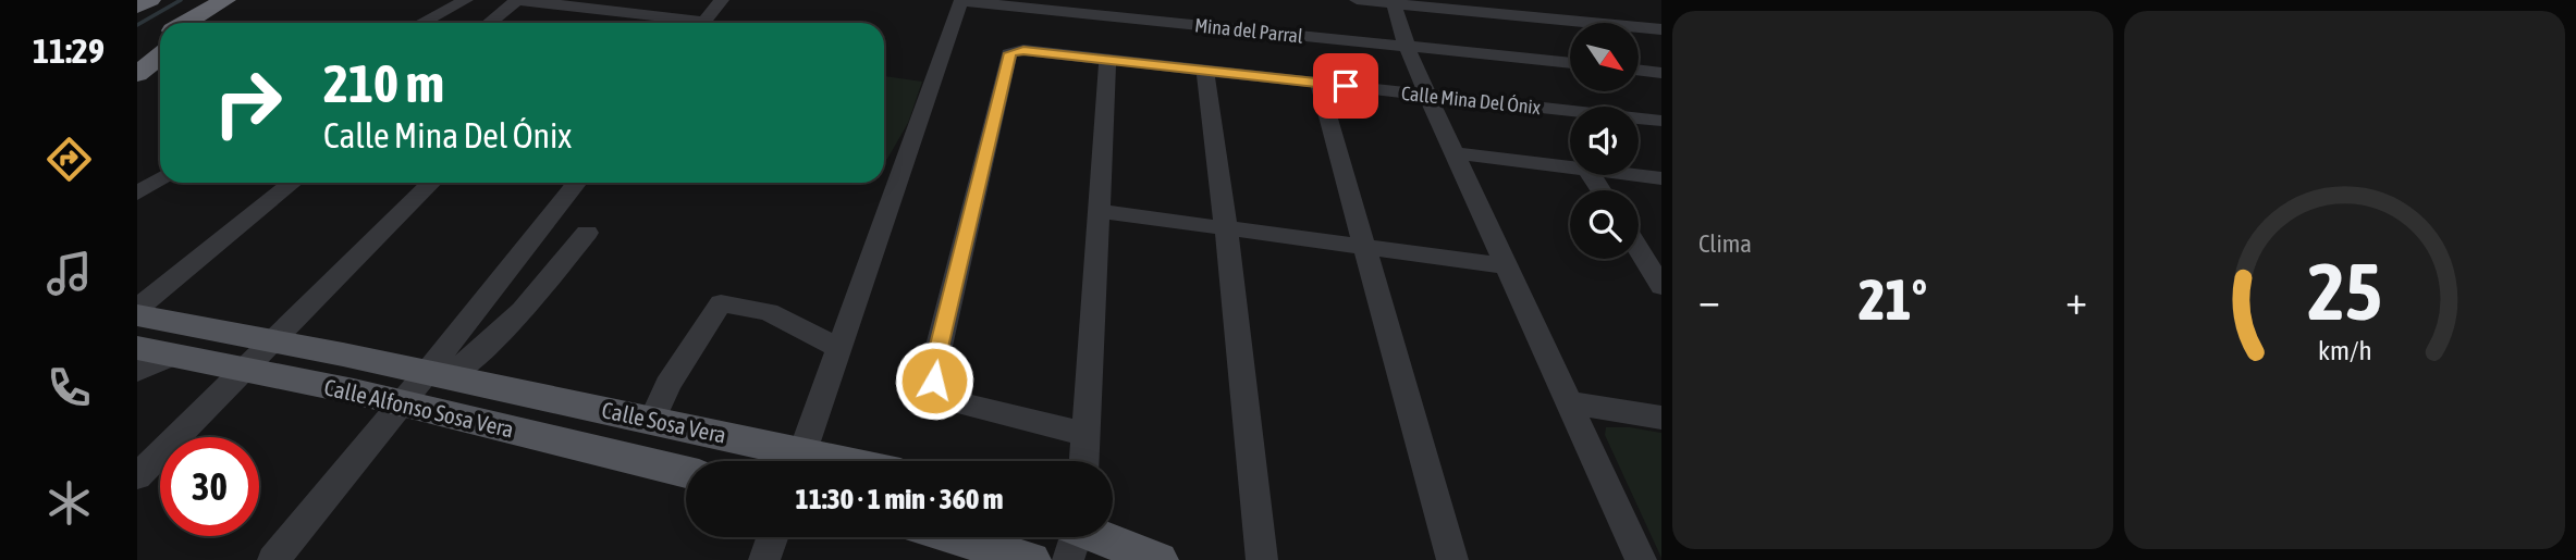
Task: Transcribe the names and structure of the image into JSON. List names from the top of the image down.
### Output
{
  "streets": {
    "main road": ["Calle Alfonso Sosa Vera", "Calle Sosa Vera"],
    "street": ["Mina del Parral", "Calle Mina Del Ónix"]
  },
  "crossings": [
    ["Calle Alfonso Sosa Vera", "Calle Sosa Vera"]
  ],
  "north": "bottom right",
  "page": {
    "tabs": "11:29",
    "tile": "Clima",
    "turn": ["210 m", "Calle Mina Del Ónix"],
    "heat": ["−", "21°", "+"],
    "limit": "30",
    "trip": "11:30 · 1 min · 360 m",
    "gauge": ["25", "km/h"]
  }
}
